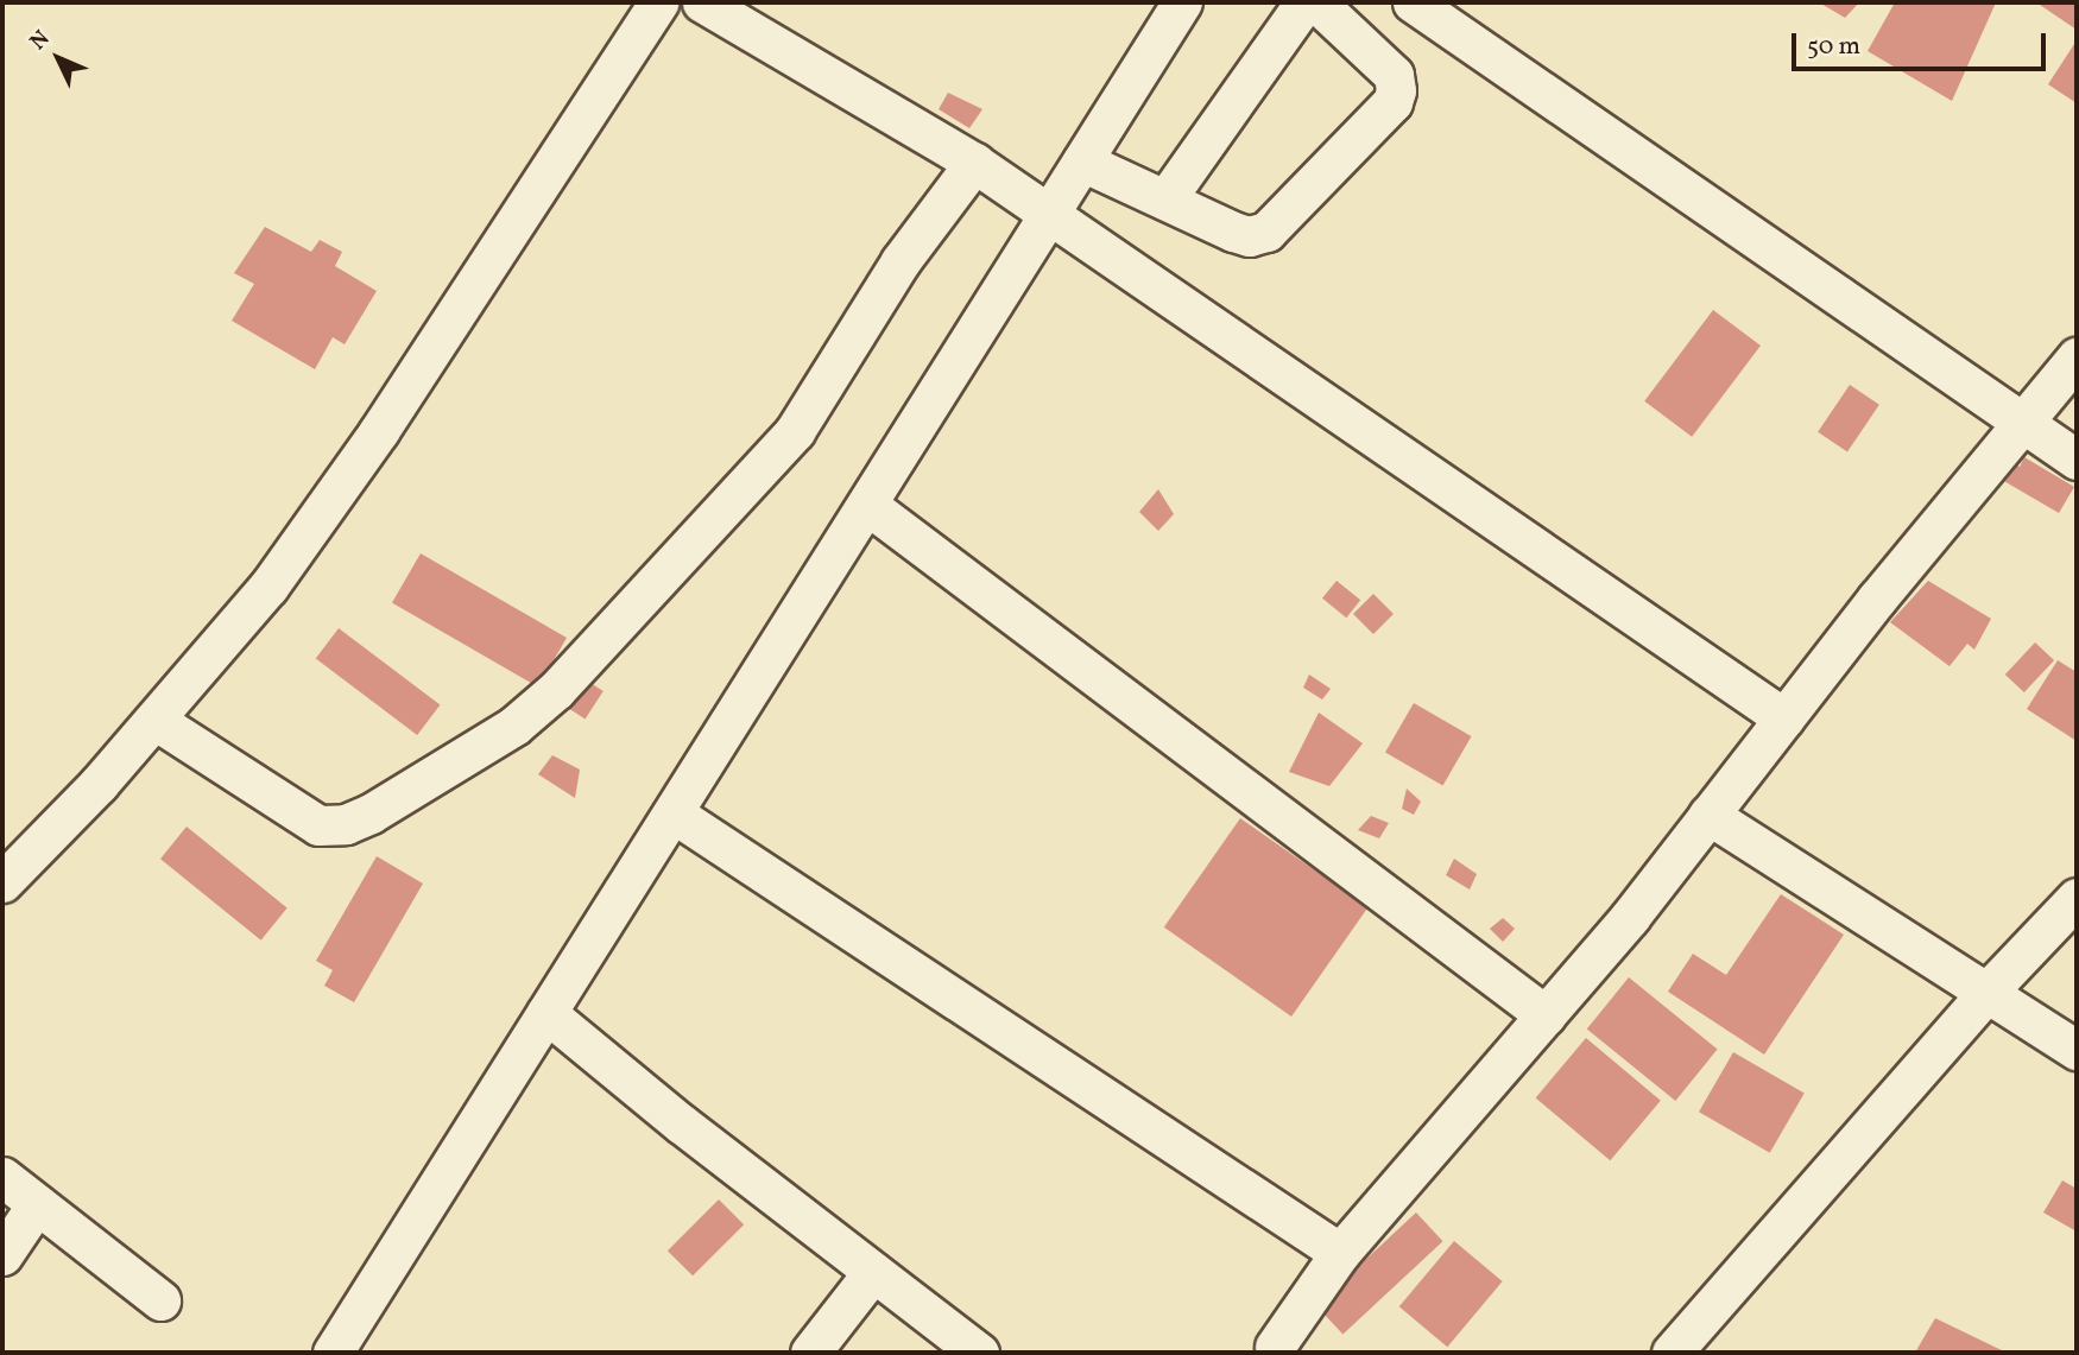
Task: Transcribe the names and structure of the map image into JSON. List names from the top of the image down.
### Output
{
  "scale_bar": "50 m",
  "north": "top left"
}
